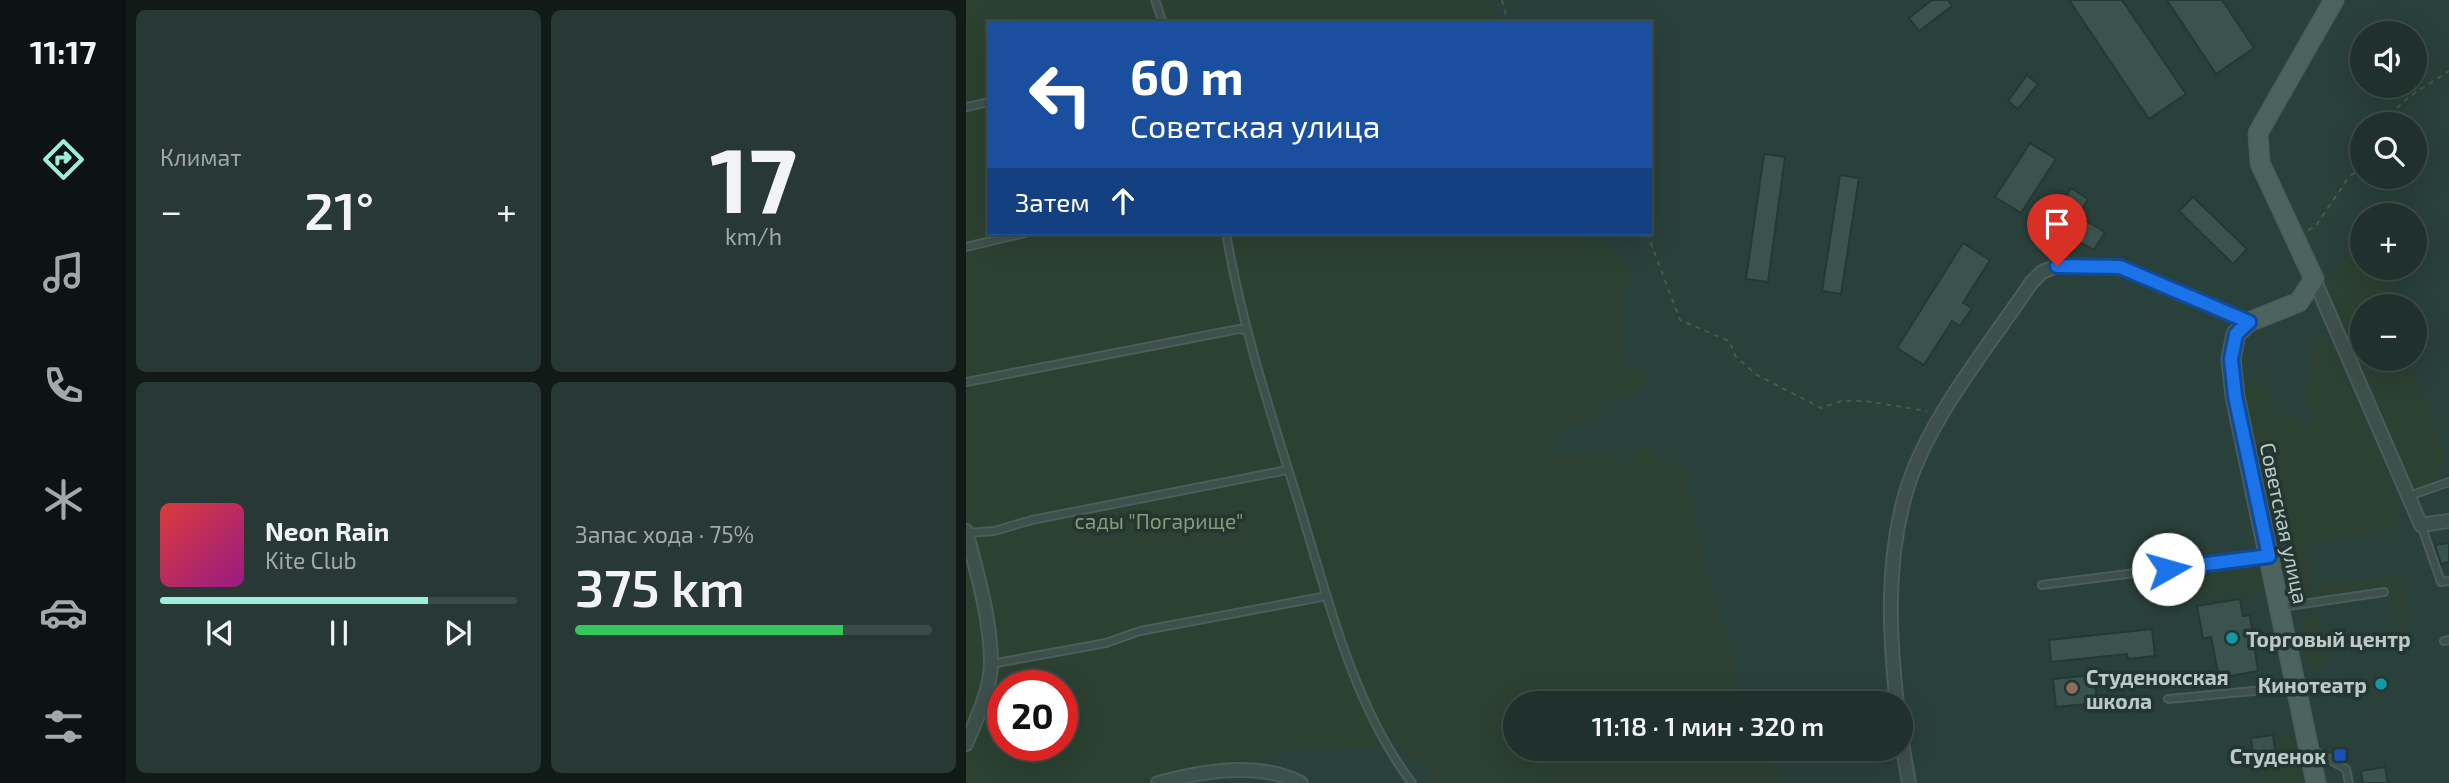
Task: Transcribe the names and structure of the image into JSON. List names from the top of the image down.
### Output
{
  "streets": {
    "street": ["Советская улица"]
  },
  "parks": ["сады \"Погарище\""],
  "places": {
    "other": ["Торговый центр", "Кинотеатр", "Студенокская школа"],
    "transit": ["Студенок"]
  },
  "page": {
    "tabs": "11:17",
    "tile": [
      "Климат",
      ["17", "km/h"],
      ["Запас хода · 75%", "375 km"]
    ],
    "map_buttons": ["+", "−"],
    "turn": ["60 m", "Советская улица"],
    "then": "Затем",
    "heat": ["−", "21°", "+"],
    "song": ["Neon Rain", "Kite Club"],
    "limit": "20",
    "trip": "11:18 · 1 мин · 320 m"
  }
}
